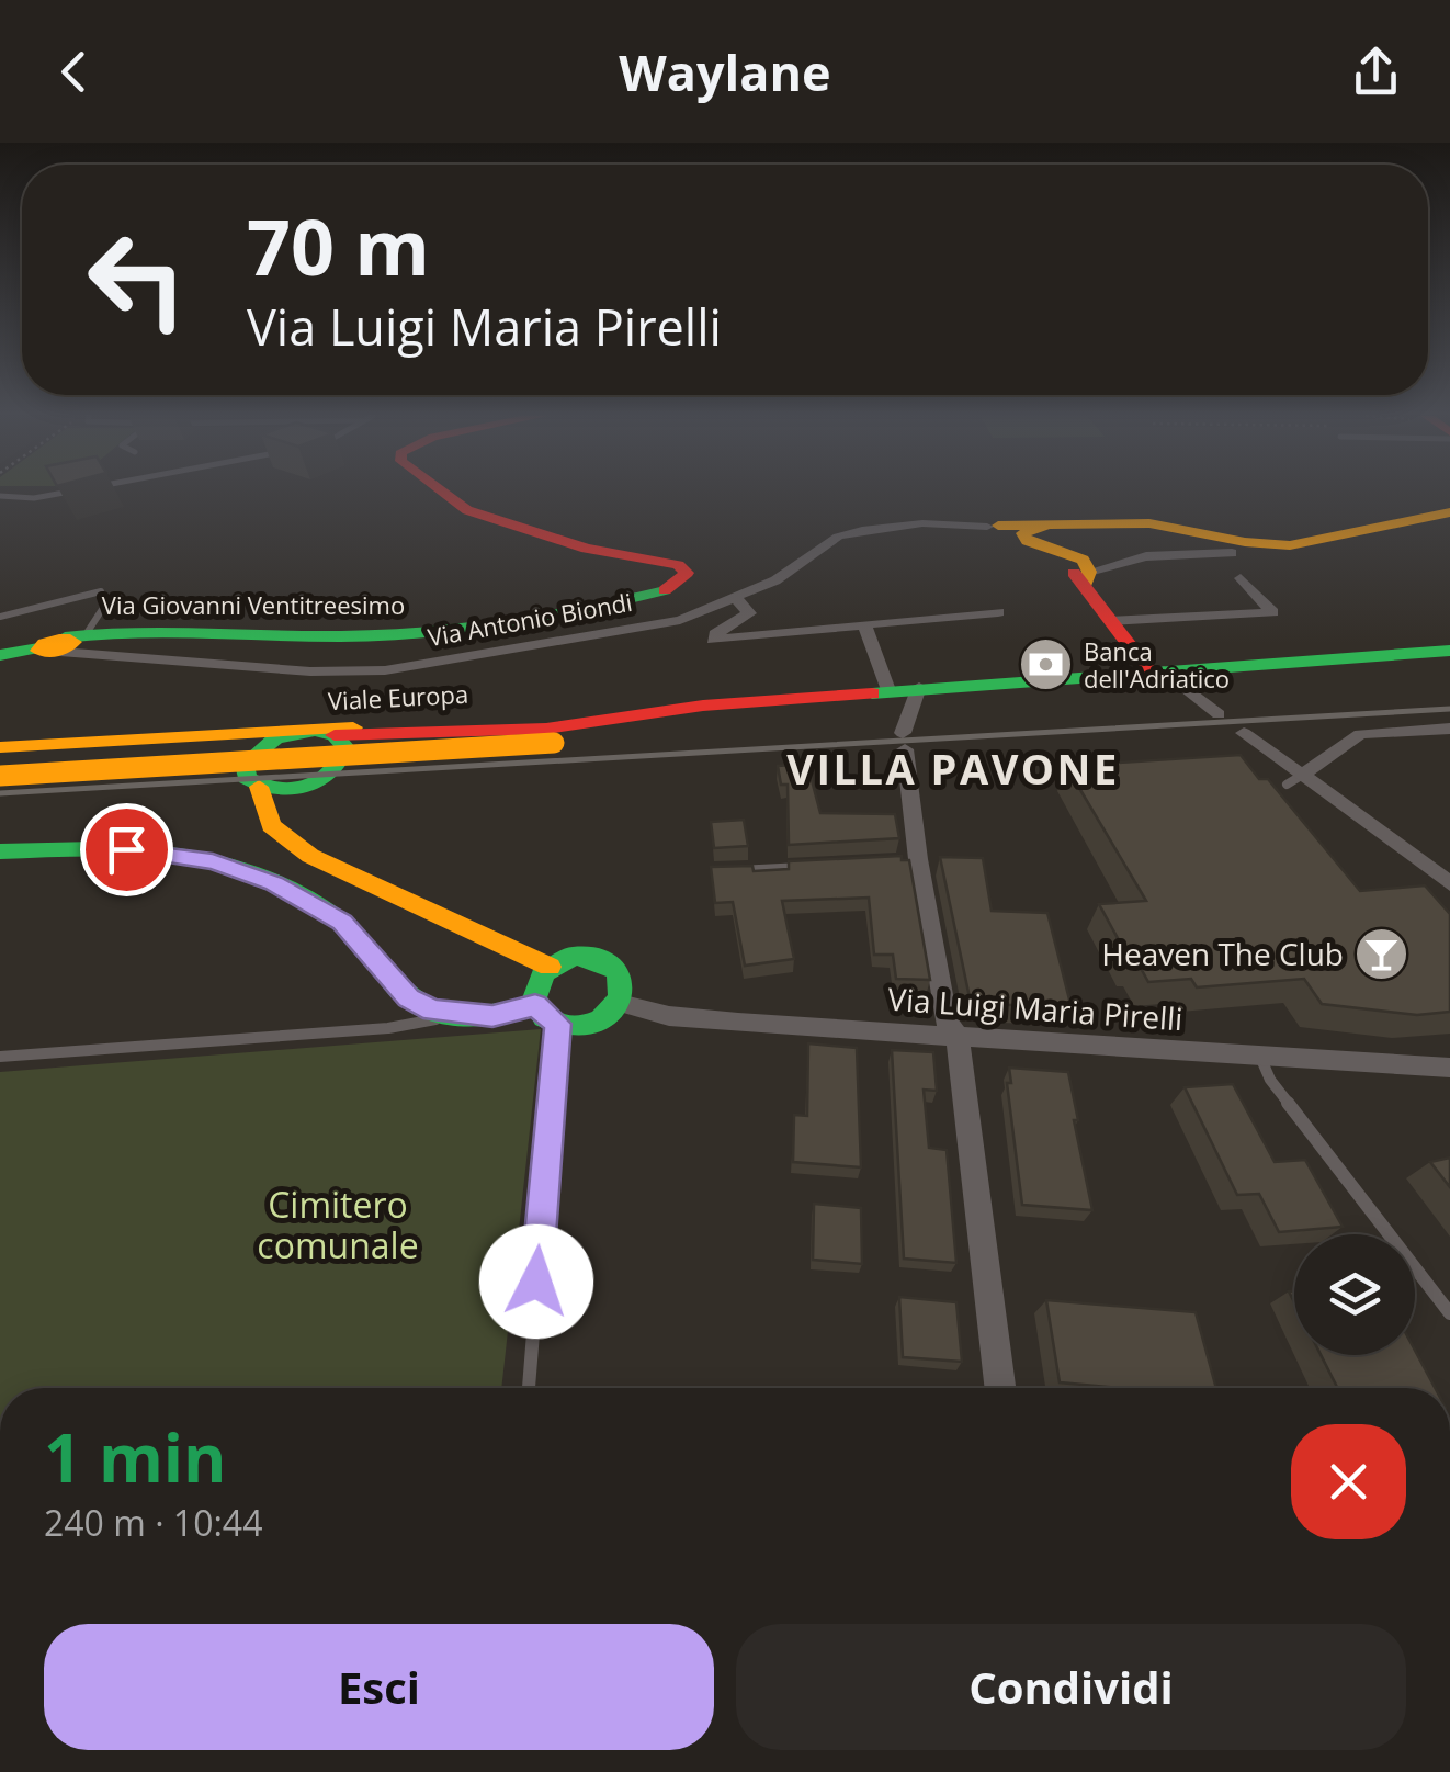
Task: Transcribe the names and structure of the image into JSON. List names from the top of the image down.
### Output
{
  "streets": {
    "main road": ["Via Giovanni Ventitreesimo", "Via Antonio Biondi", "Viale Europa"],
    "street": ["Via Luigi Maria Pirelli"]
  },
  "crossings": [
    ["Via Giovanni Ventitreesimo", "Via Antonio Biondi"]
  ],
  "districts": ["VILLA PAVONE"],
  "parks": ["Cimitero comunale"],
  "places": {
    "bank": ["Banca dell'Adriatico"],
    "bar": ["Heaven The Club"]
  },
  "page": {
    "header": "Waylane",
    "turn": ["70 m", "Via Luigi Maria Pirelli"],
    "heading": ["1 min", "240 m · 10:44"],
    "buttons": ["Esci", "Condividi"]
  }
}
